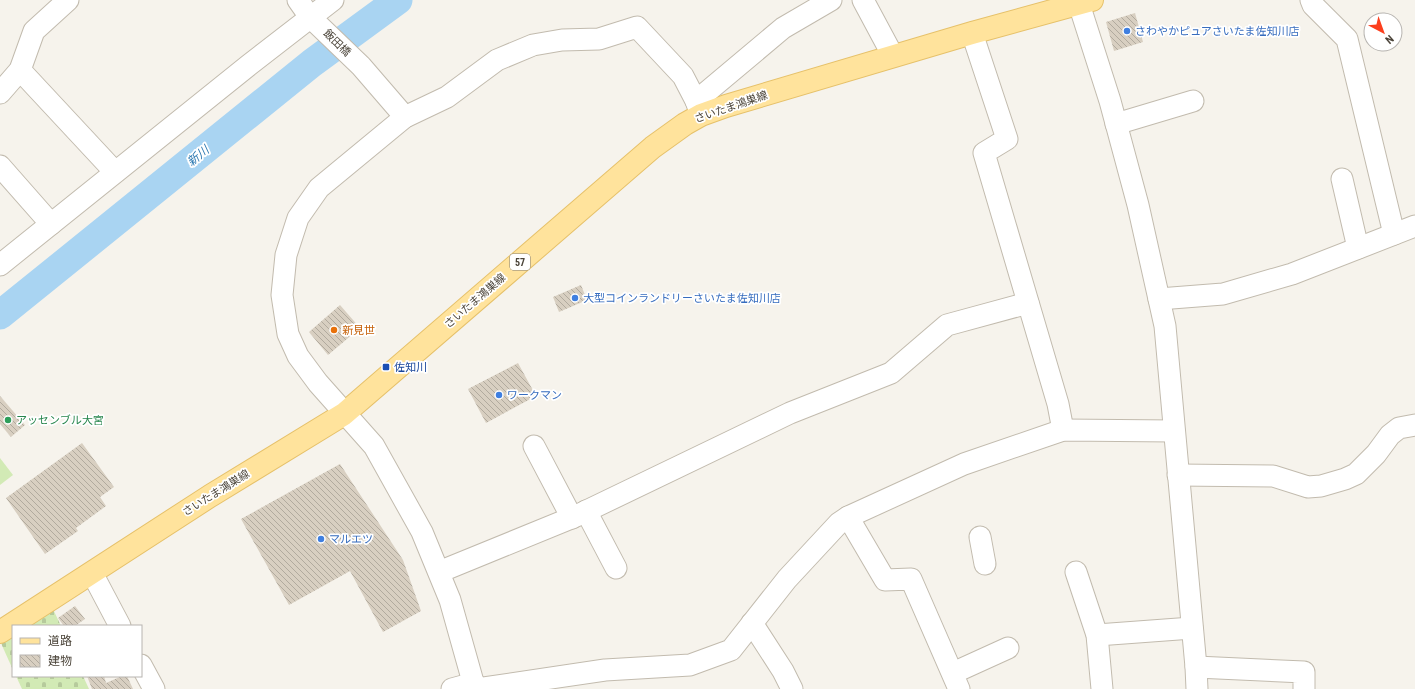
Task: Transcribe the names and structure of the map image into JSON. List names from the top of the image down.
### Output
{
  "streets": {
    "main road": ["さいたま鴻巣線", "57"],
    "street": ["飯田橋"]
  },
  "water": ["新川"],
  "places": {
    "other": [
      "さわやかピュアさいたま佐知川店",
      "大型コインランドリーさいたま佐知川店",
      "新見世",
      "ワークマン",
      "アッセンブル大宮",
      "マルエツ"
    ],
    "transit": ["佐知川"]
  },
  "legend": ["道路", "建物"],
  "north": "bottom right"
}
